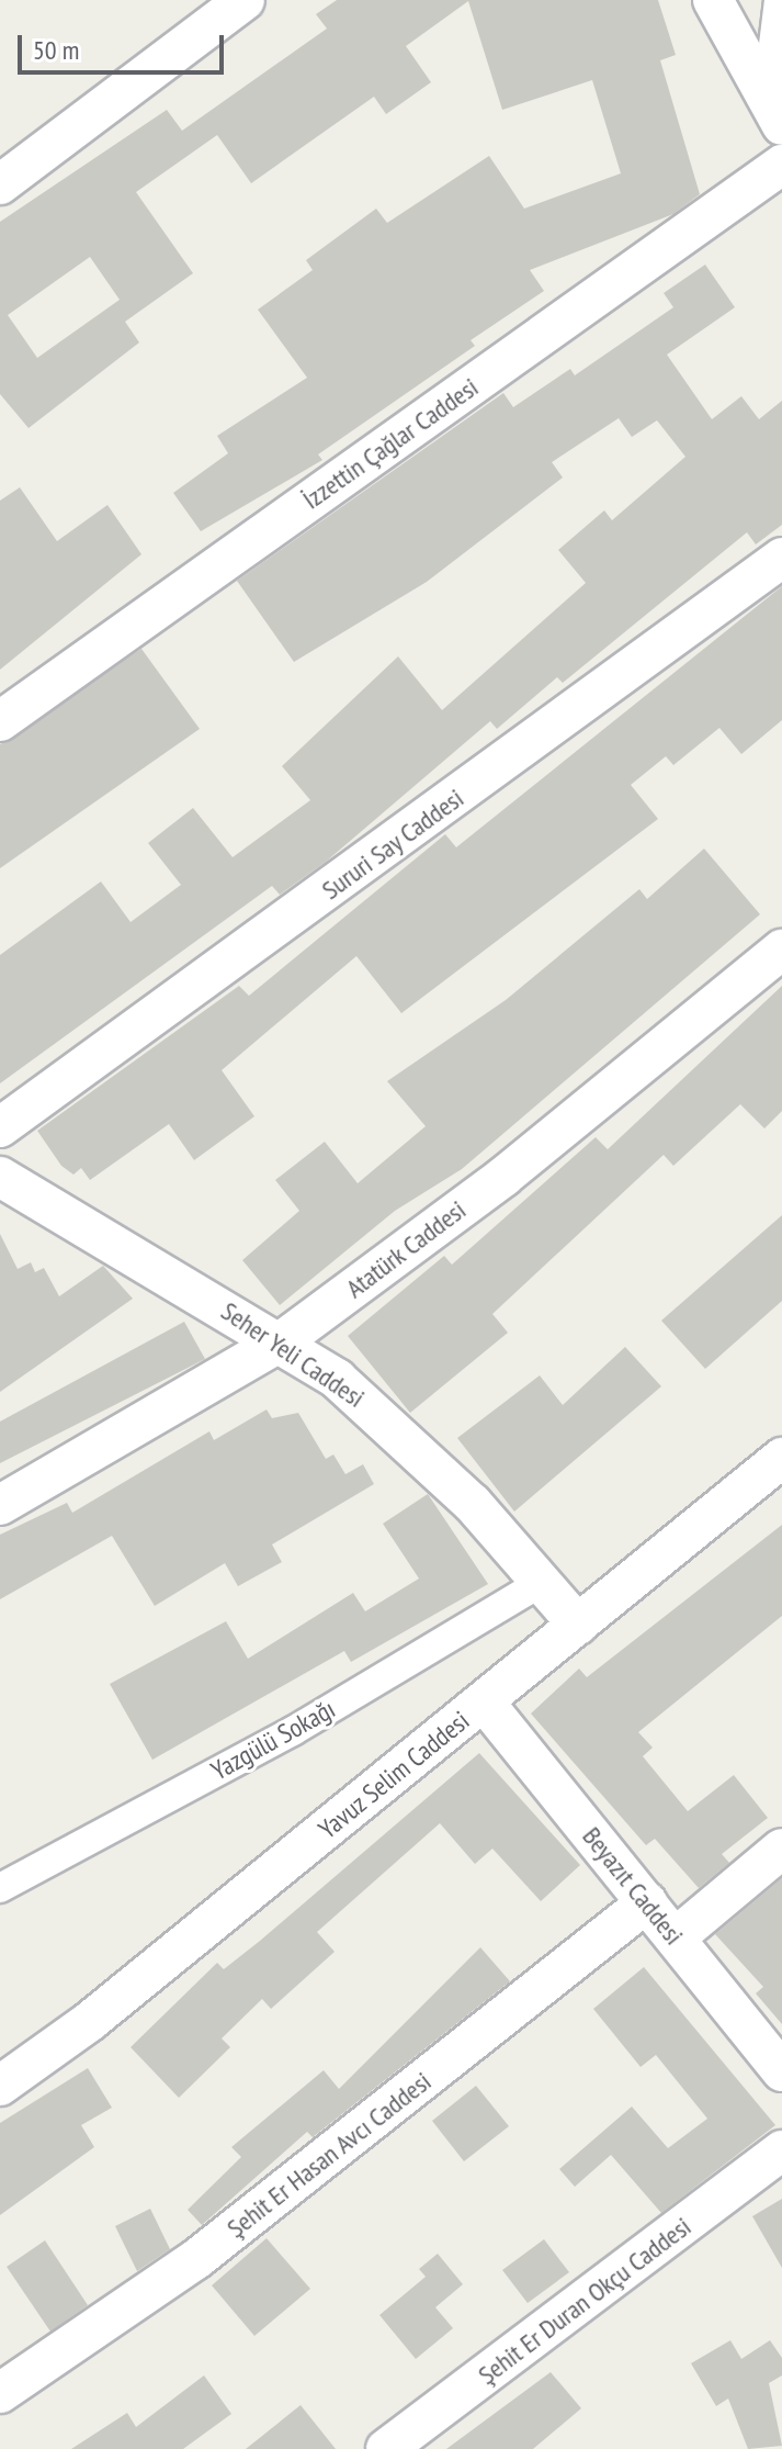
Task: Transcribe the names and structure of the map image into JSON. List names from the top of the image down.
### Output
{
  "streets": {
    "street": [
      "İzzettin Çağlar Caddesi",
      "Sururi Say Caddesi",
      "Atatürk Caddesi",
      "Seher Yeli Caddesi",
      "Yazgülü Sokağı",
      "Yavuz Selim Caddesi",
      "Beyazıt Caddesi",
      "Şehit Er Hasan Avcı Caddesi",
      "Şehit Er Duran Okçu Caddesi"
    ]
  },
  "crossings": [
    ["Atatürk Caddesi", "Seher Yeli Caddesi"],
    ["Seher Yeli Caddesi", "Yazgülü Sokağı"],
    ["Seher Yeli Caddesi", "Yavuz Selim Caddesi"],
    ["Yavuz Selim Caddesi", "Beyazıt Caddesi"],
    ["Beyazıt Caddesi", "Şehit Er Hasan Avcı Caddesi"]
  ],
  "scale_bar": "50 m"
}
